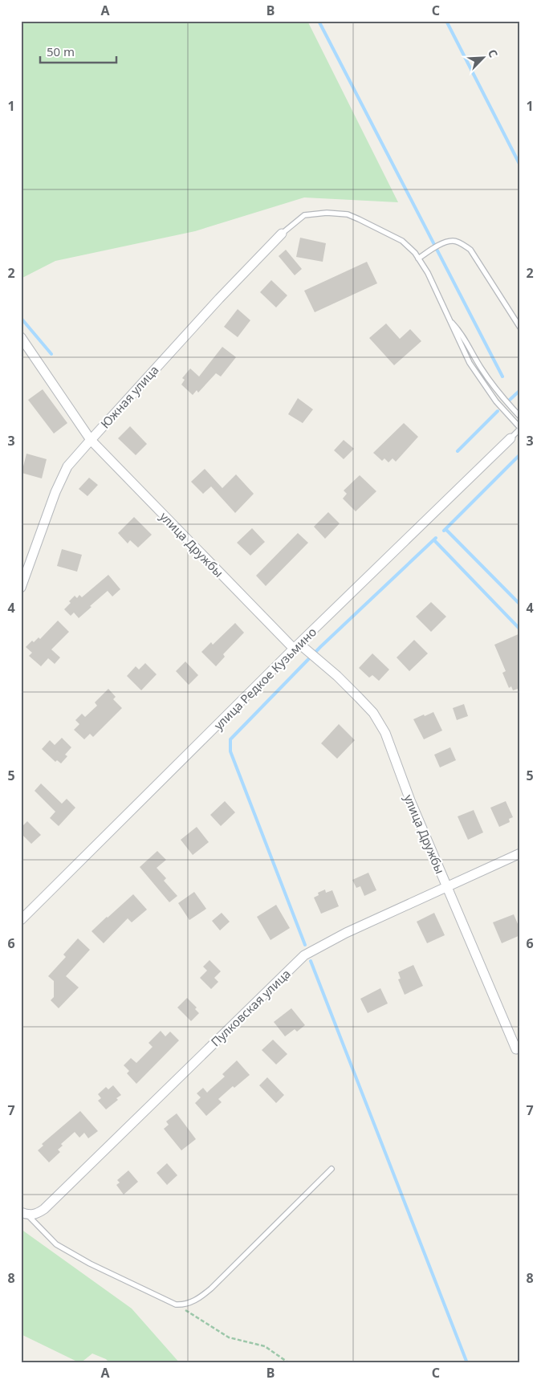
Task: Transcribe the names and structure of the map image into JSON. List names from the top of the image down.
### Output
{
  "streets": {
    "street": [
      "Южная улица",
      "улица Дружбы",
      "улица Редкое Кузьмино",
      "Пулковская улица"
    ]
  },
  "crossings": [
    ["Южная улица", "улица Дружбы"],
    ["улица Дружбы", "улица Редкое Кузьмино"],
    ["улица Дружбы", "Пулковская улица"]
  ],
  "scale_bar": "50 m",
  "north": "top right",
  "grid": {
    "columns": ["A", "B", "C"],
    "rows": [
      "1",
      "2",
      "3",
      "4",
      "5",
      "6",
      "7",
      "8"
    ]
  }
}
